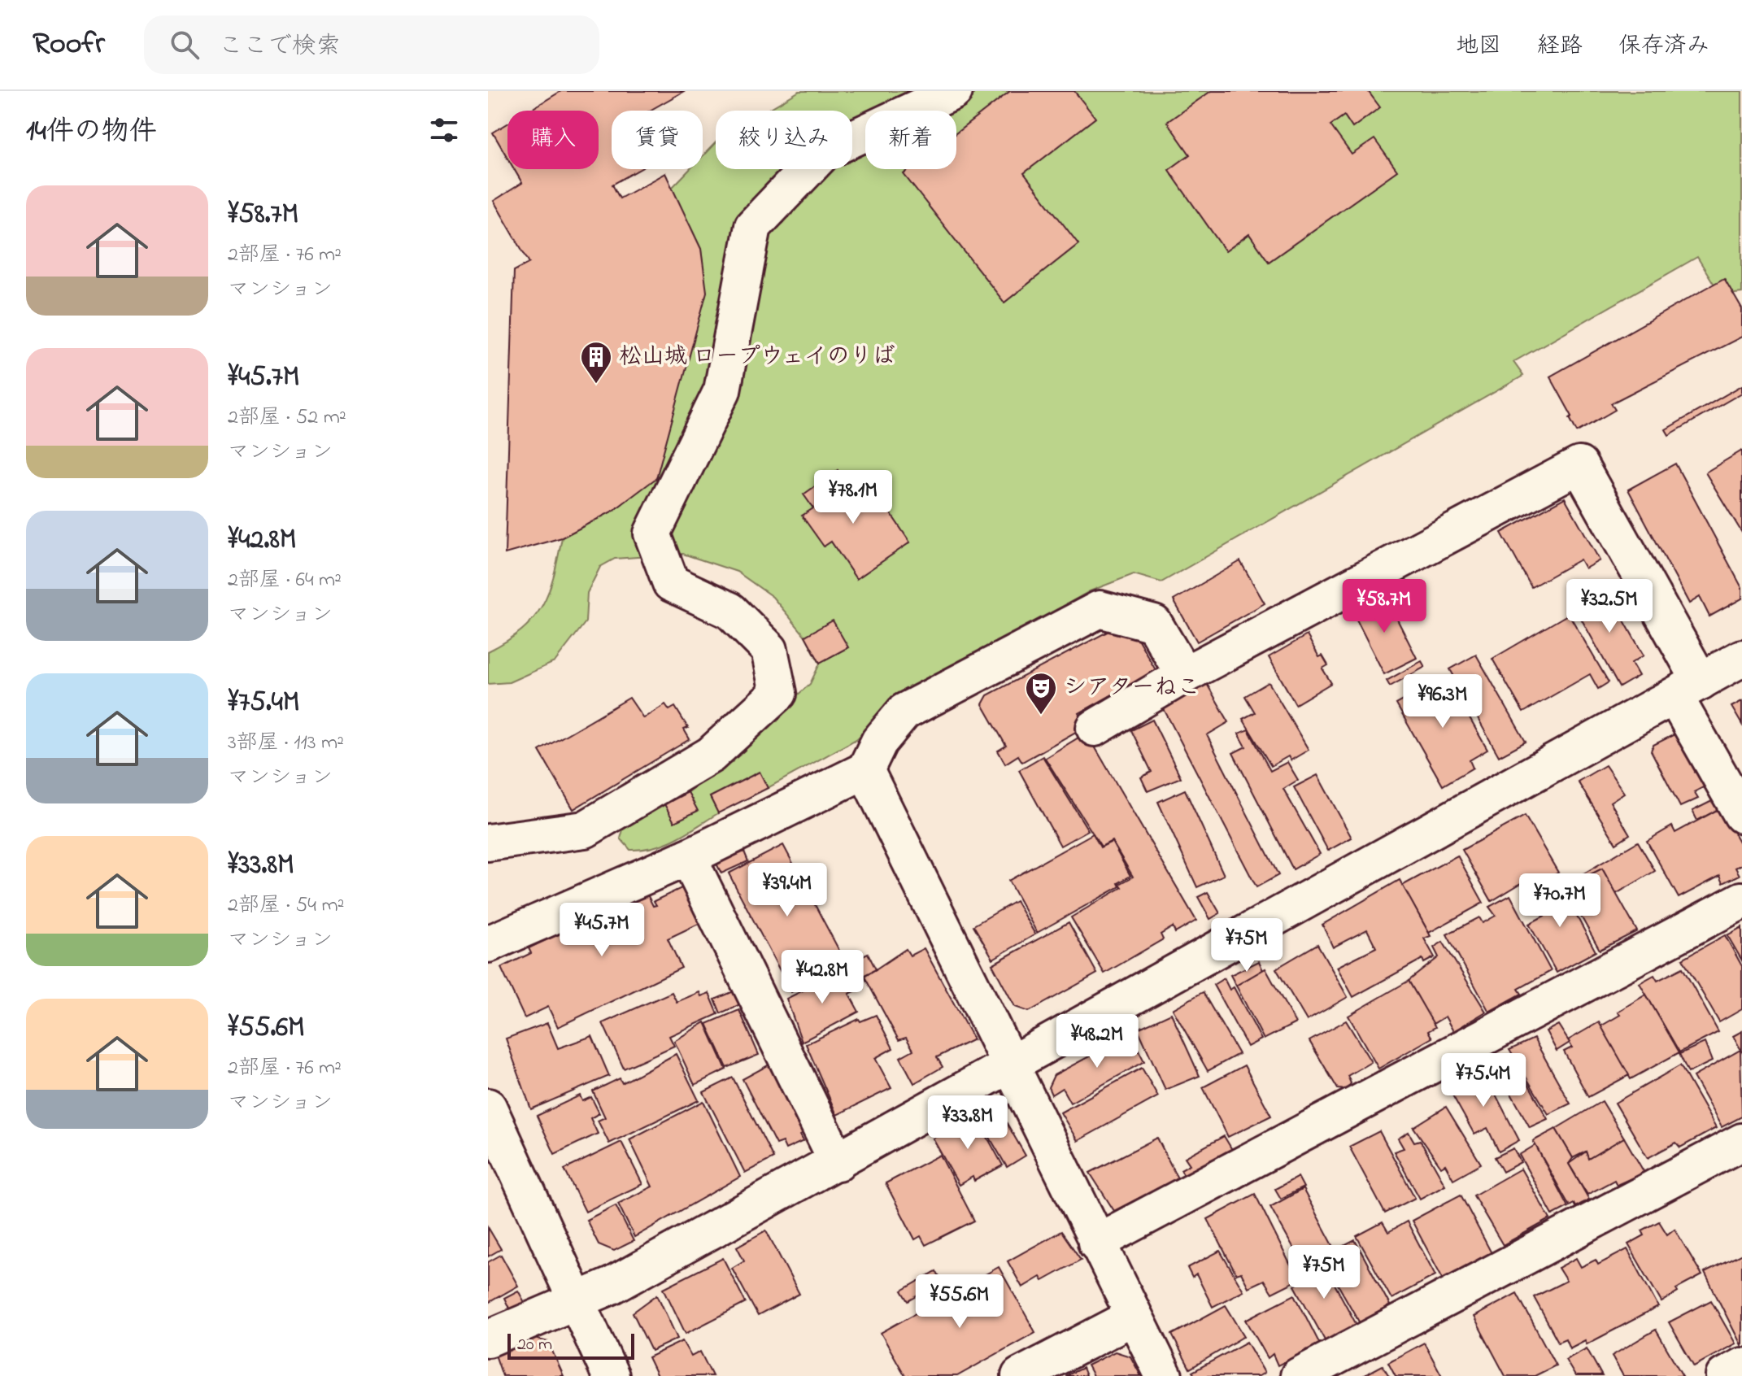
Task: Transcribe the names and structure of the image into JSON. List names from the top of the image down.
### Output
{
  "places": {
    "building": ["松山城 ロープウェイのりば"],
    "theatre": ["シアターねこ"]
  },
  "scale_bar": "20 m",
  "page": {
    "header": "Roofr",
    "search": "ここで検索",
    "nav": ["地図", "経路", "保存済み"],
    "heading": "14件の物件",
    "chip": [
      "購入",
      "賃貸",
      "絞り込み",
      "新着"
    ],
    "list": [
      {
        "name": "¥58.7M",
        "note": "2部屋 · 76 m² · マンション"
      },
      {
        "name": "¥45.7M",
        "note": "2部屋 · 52 m² · マンション"
      },
      {
        "name": "¥42.8M",
        "note": "2部屋 · 64 m² · マンション"
      },
      {
        "name": "¥75.4M",
        "note": "3部屋 · 113 m² · マンション"
      },
      {
        "name": "¥33.8M",
        "note": "2部屋 · 54 m² · マンション"
      },
      {
        "name": "¥55.6M",
        "note": "2部屋 · 76 m² · マンション"
      }
    ],
    "price": [
      "¥78.1M",
      "¥58.7M",
      "¥32.5M",
      "¥96.3M",
      "¥39.4M",
      "¥70.7M",
      "¥45.7M",
      "¥75M",
      "¥42.8M",
      "¥48.2M",
      "¥75.4M",
      "¥33.8M",
      "¥75M",
      "¥55.6M"
    ],
    "scale": "20 m"
  }
}
